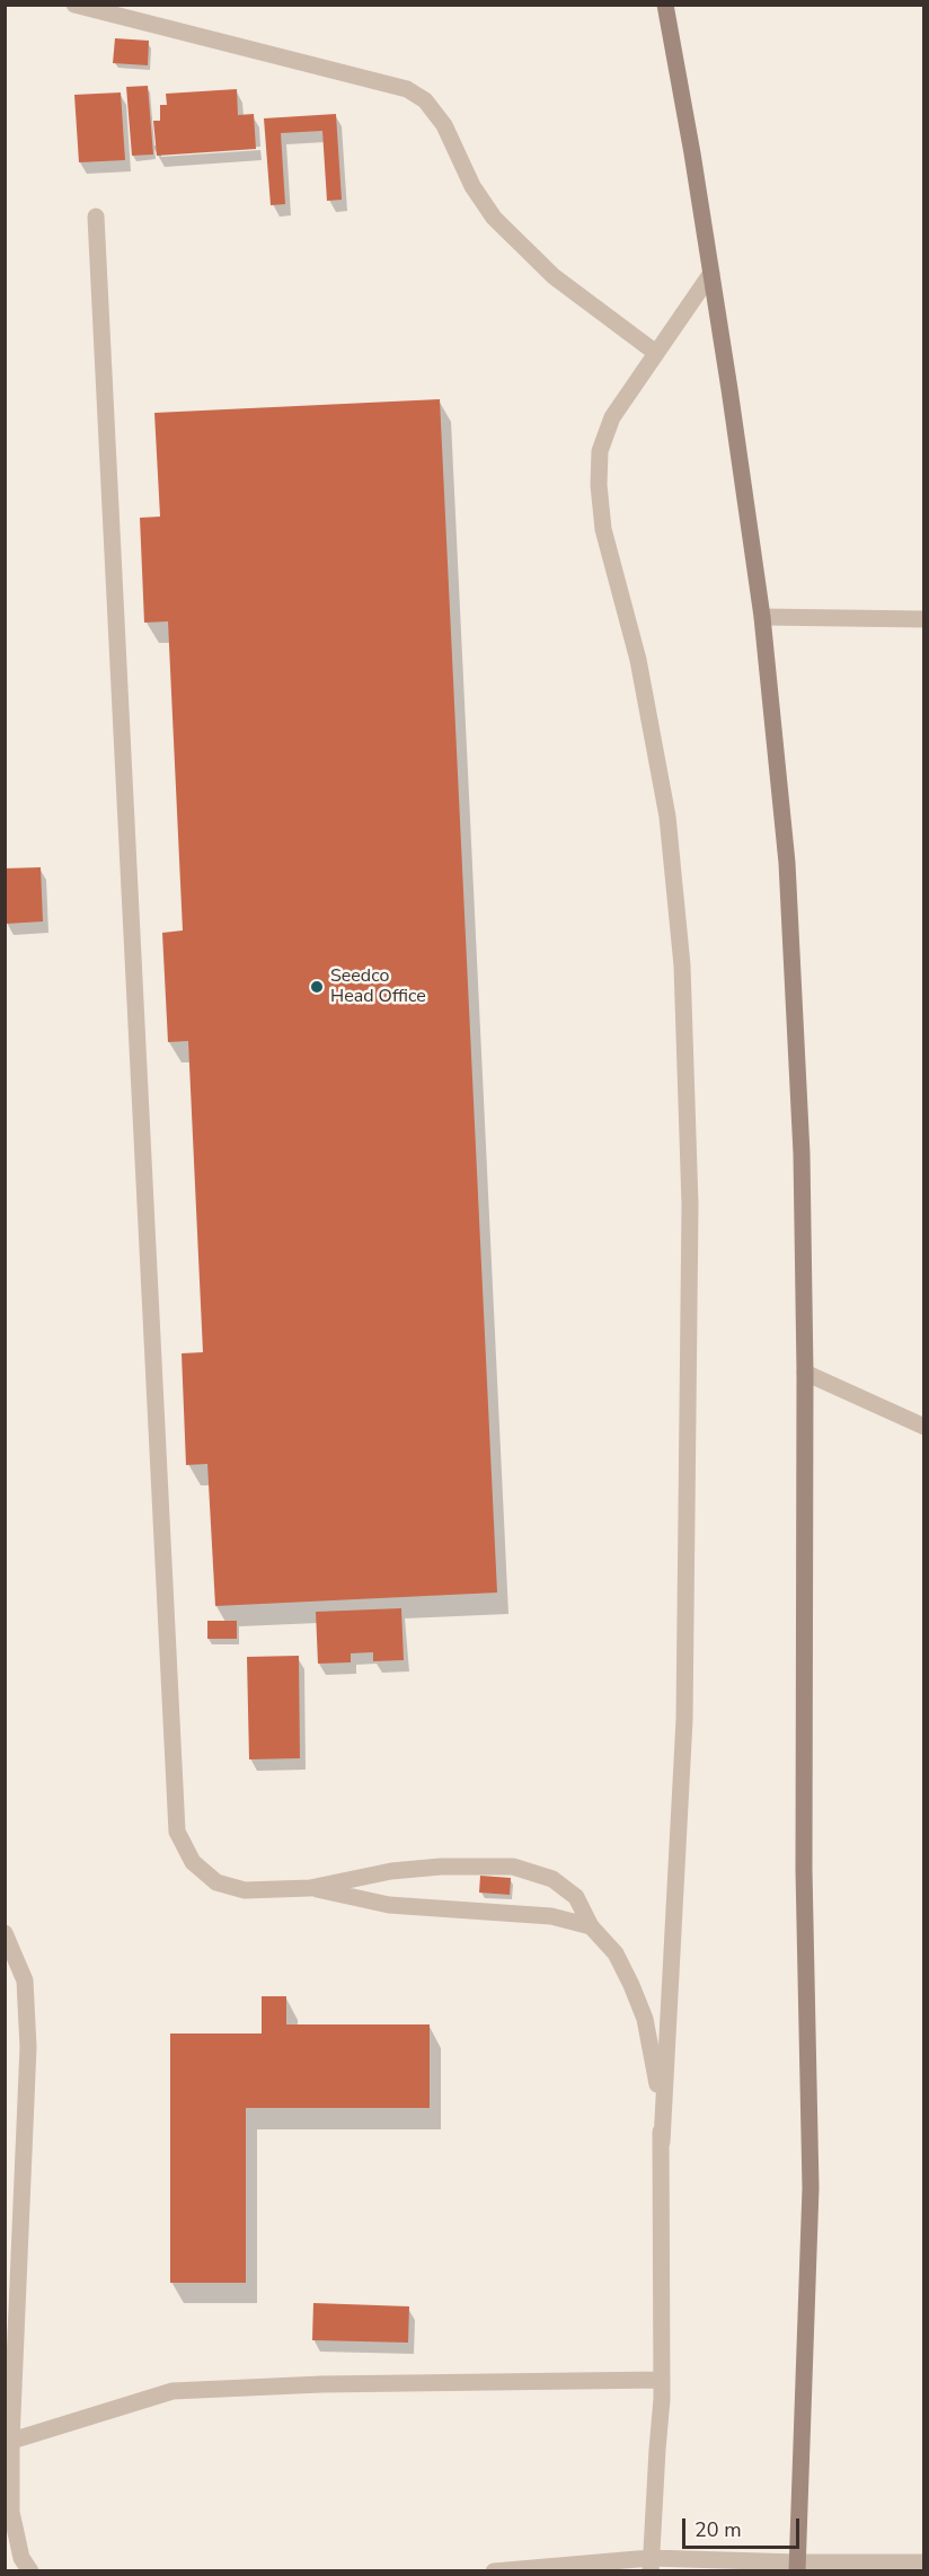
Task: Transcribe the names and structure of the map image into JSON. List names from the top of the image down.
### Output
{
  "places": ["Seedco Head Office"],
  "scale_bar": "20 m"
}
